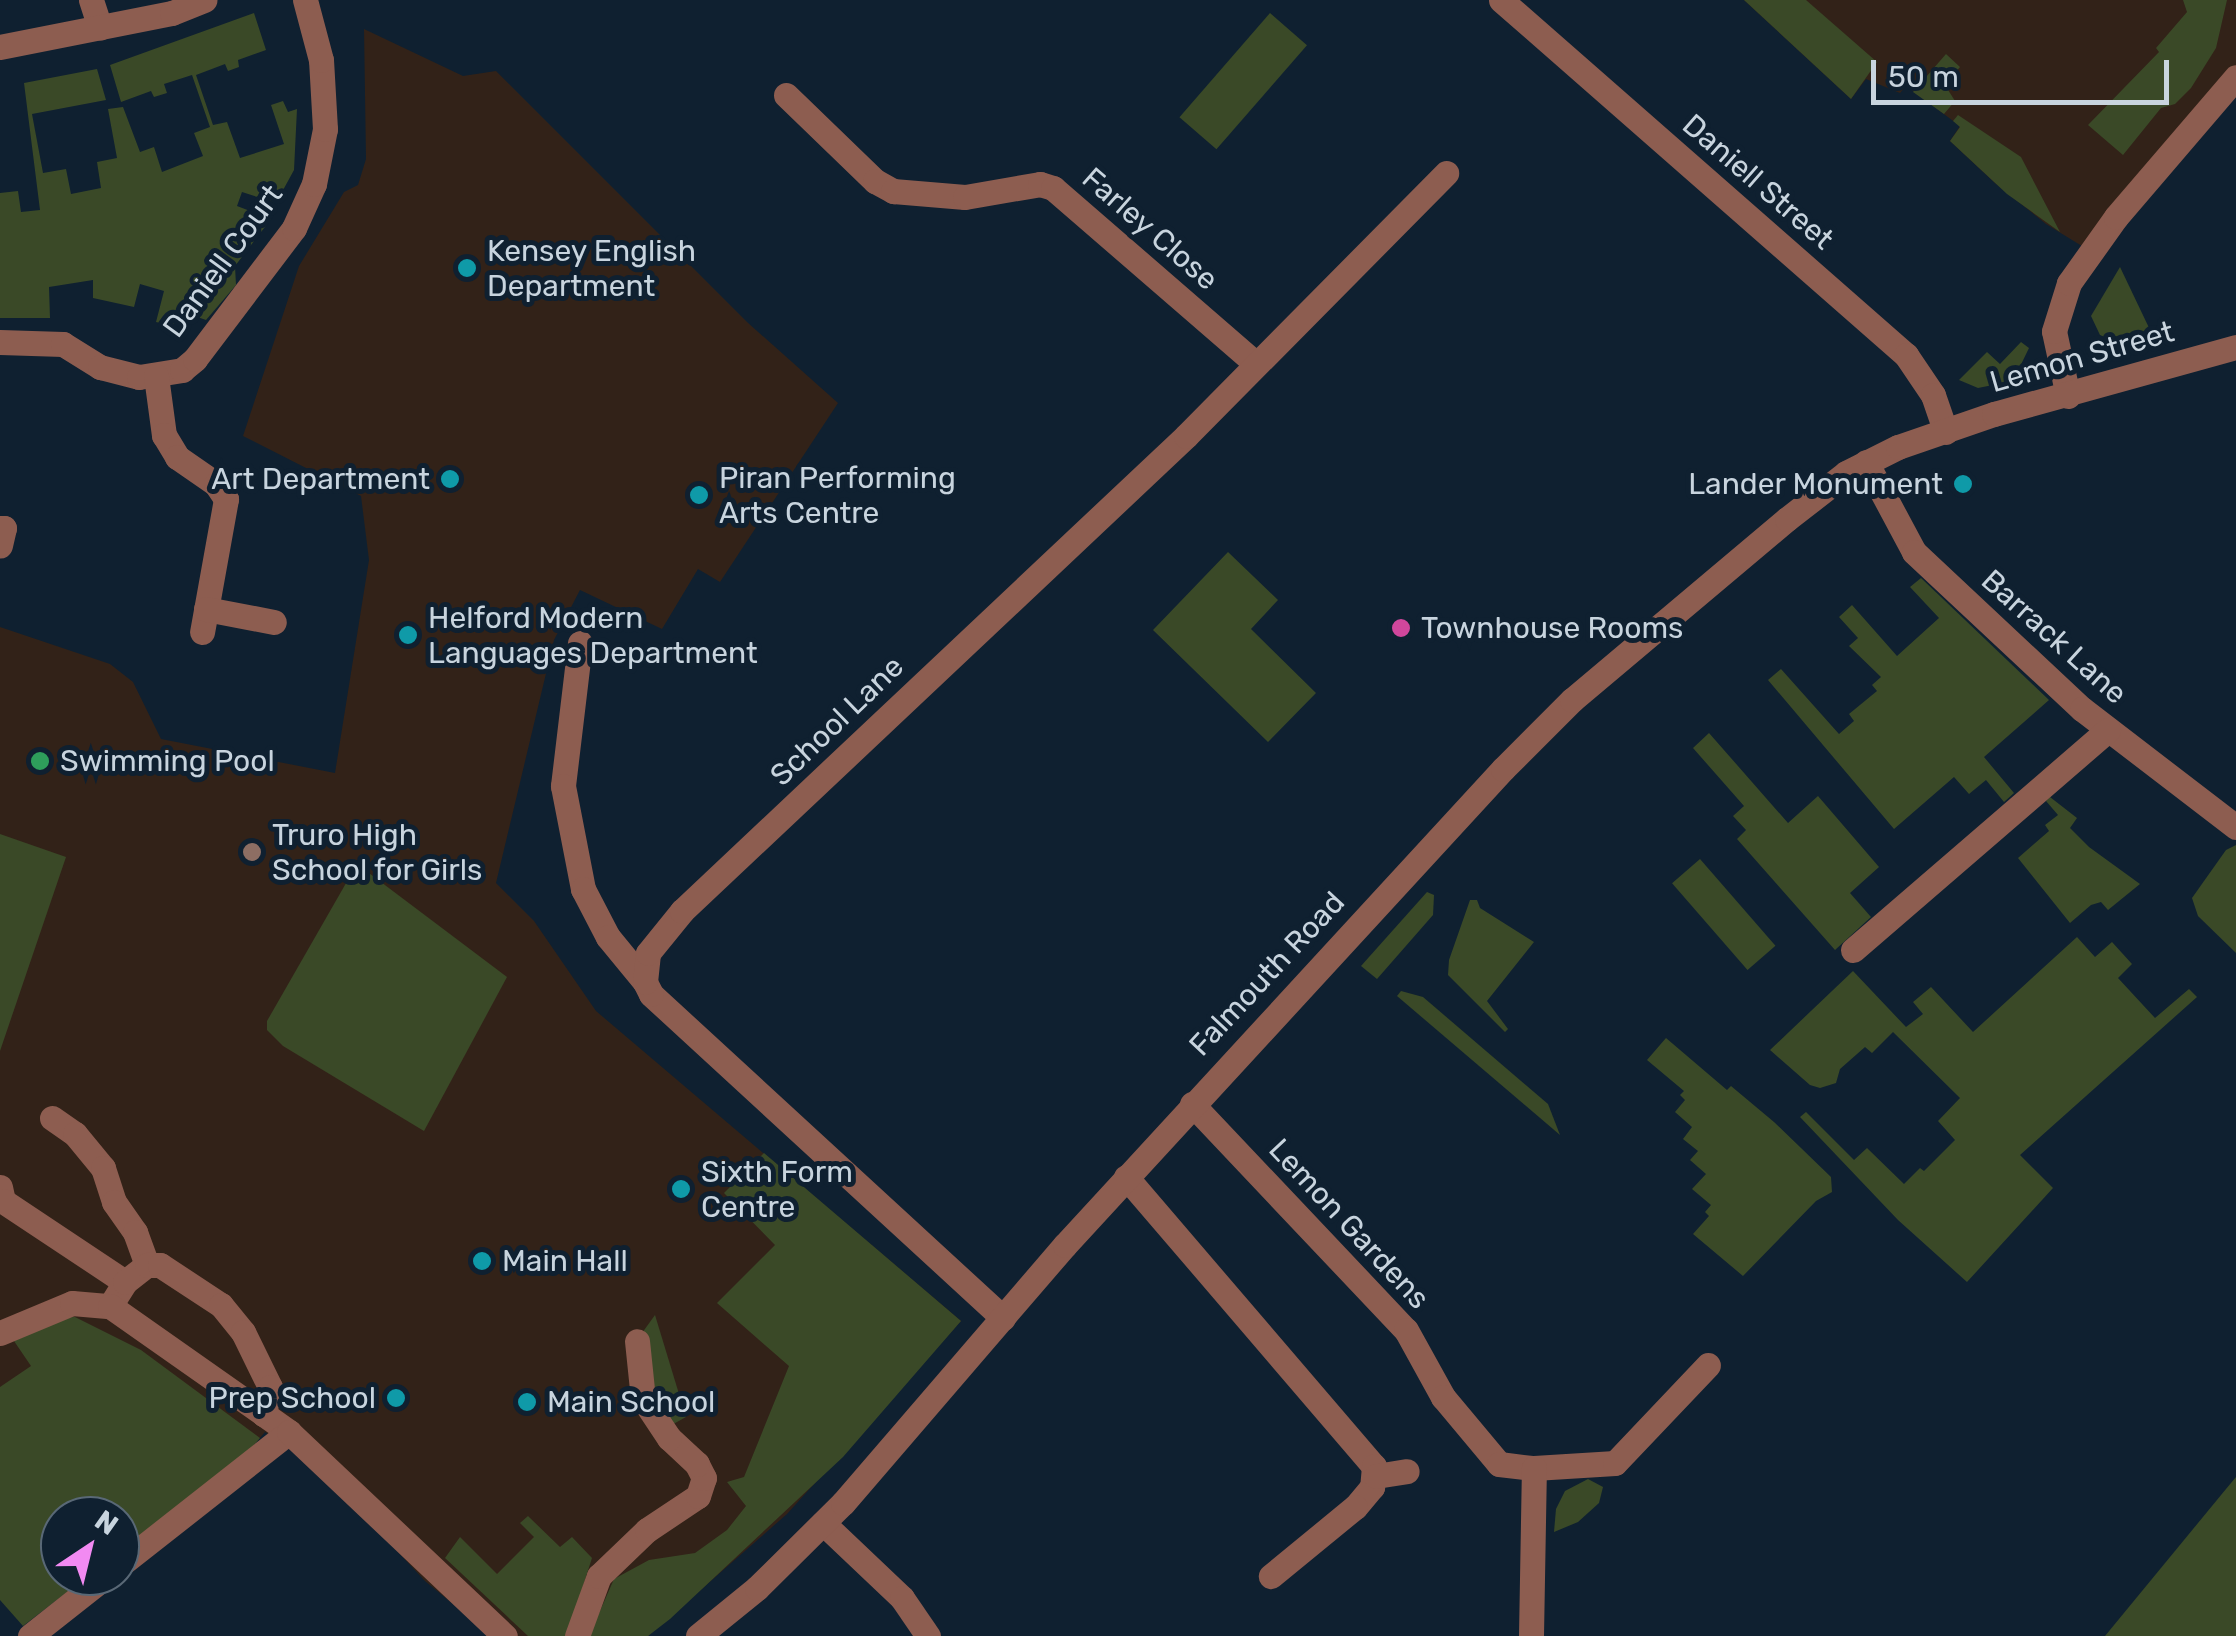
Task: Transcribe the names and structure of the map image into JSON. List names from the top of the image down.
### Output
{
  "streets": {
    "street": [
      "Daniell Street",
      "Farley Close",
      "Daniell Court",
      "Lemon Street",
      "Barrack Lane",
      "School Lane",
      "Falmouth Road",
      "Lemon Gardens"
    ]
  },
  "crossings": [
    ["Daniell Street", "Lemon Street"],
    ["Daniell Street", "Falmouth Road"],
    ["Farley Close", "School Lane"],
    ["Lemon Street", "Falmouth Road"],
    ["Barrack Lane", "Falmouth Road"],
    ["Falmouth Road", "Lemon Gardens"]
  ],
  "places": [
    "Kensey English Department",
    "Art Department",
    "Lander Monument",
    "Piran Performing Arts Centre",
    "Townhouse Rooms",
    "Helford Modern Languages Department",
    "Swimming Pool",
    "Truro High School for Girls",
    "Sixth Form Centre",
    "Main Hall",
    "Prep School",
    "Main School"
  ],
  "scale_bar": "50 m",
  "north": "top right"
}
